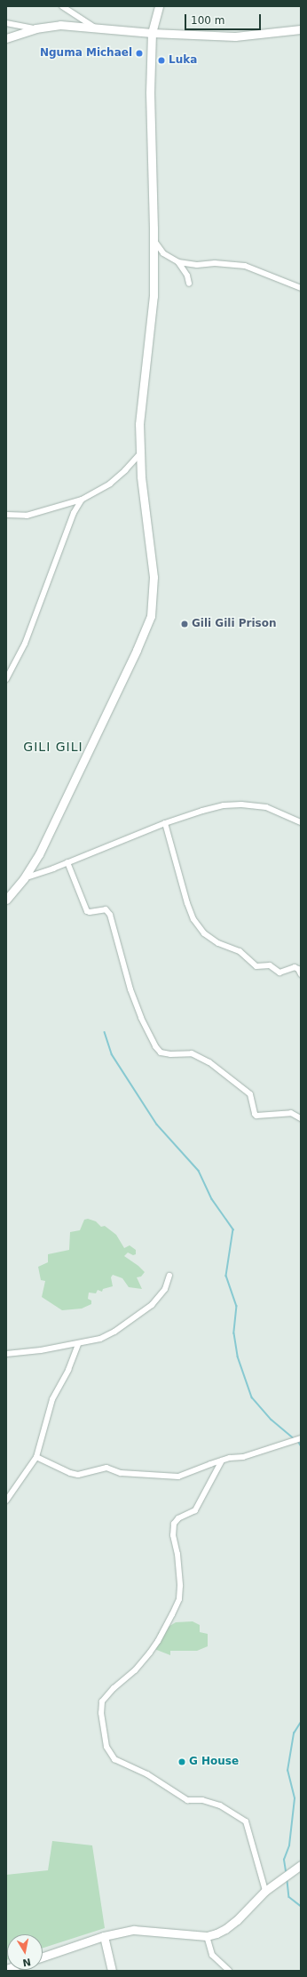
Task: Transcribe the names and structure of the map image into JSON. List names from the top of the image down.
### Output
{
  "districts": ["GILI GILI"],
  "places": [
    "Nguma Michael",
    "Luka",
    "Gili Gili Prison",
    "G House"
  ],
  "scale_bar": "100 m",
  "north": "bottom"
}
